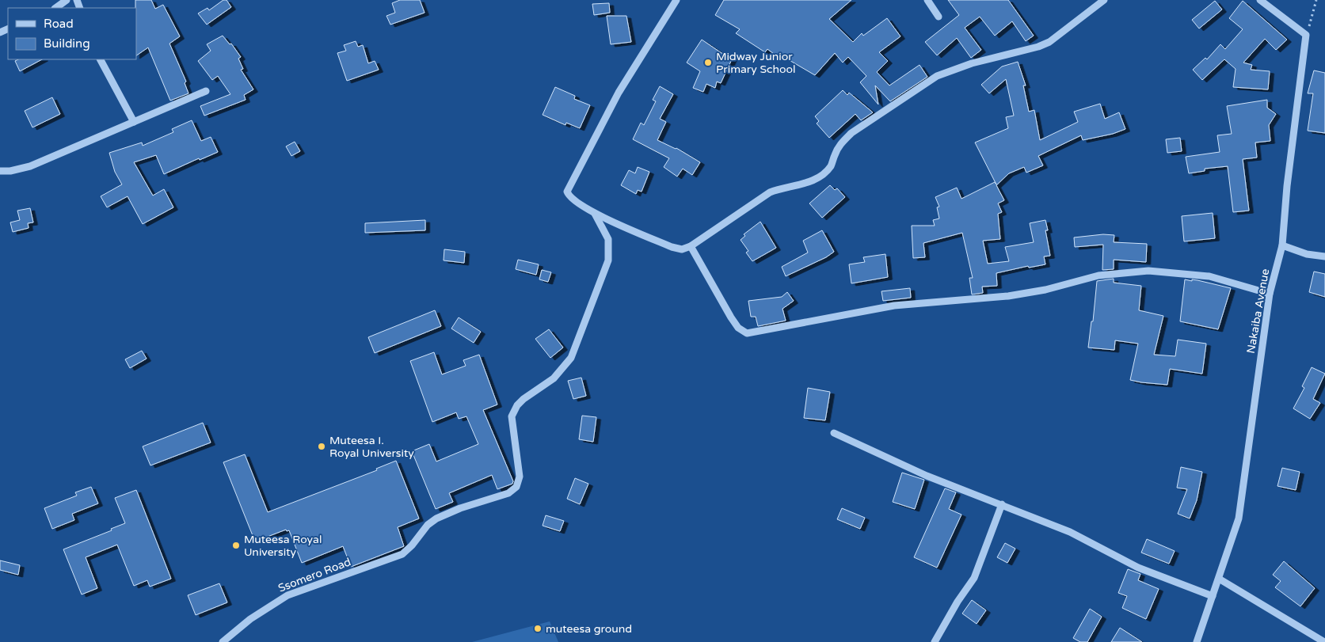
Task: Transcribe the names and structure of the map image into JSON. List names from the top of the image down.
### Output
{
  "streets": {
    "street": ["Nakaiba Avenue", "Ssomero Road"]
  },
  "places": [
    "Midway Junior Primary School",
    "Muteesa I. Royal University",
    "Muteesa Royal University",
    "muteesa ground"
  ],
  "legend": ["Road", "Building"]
}
